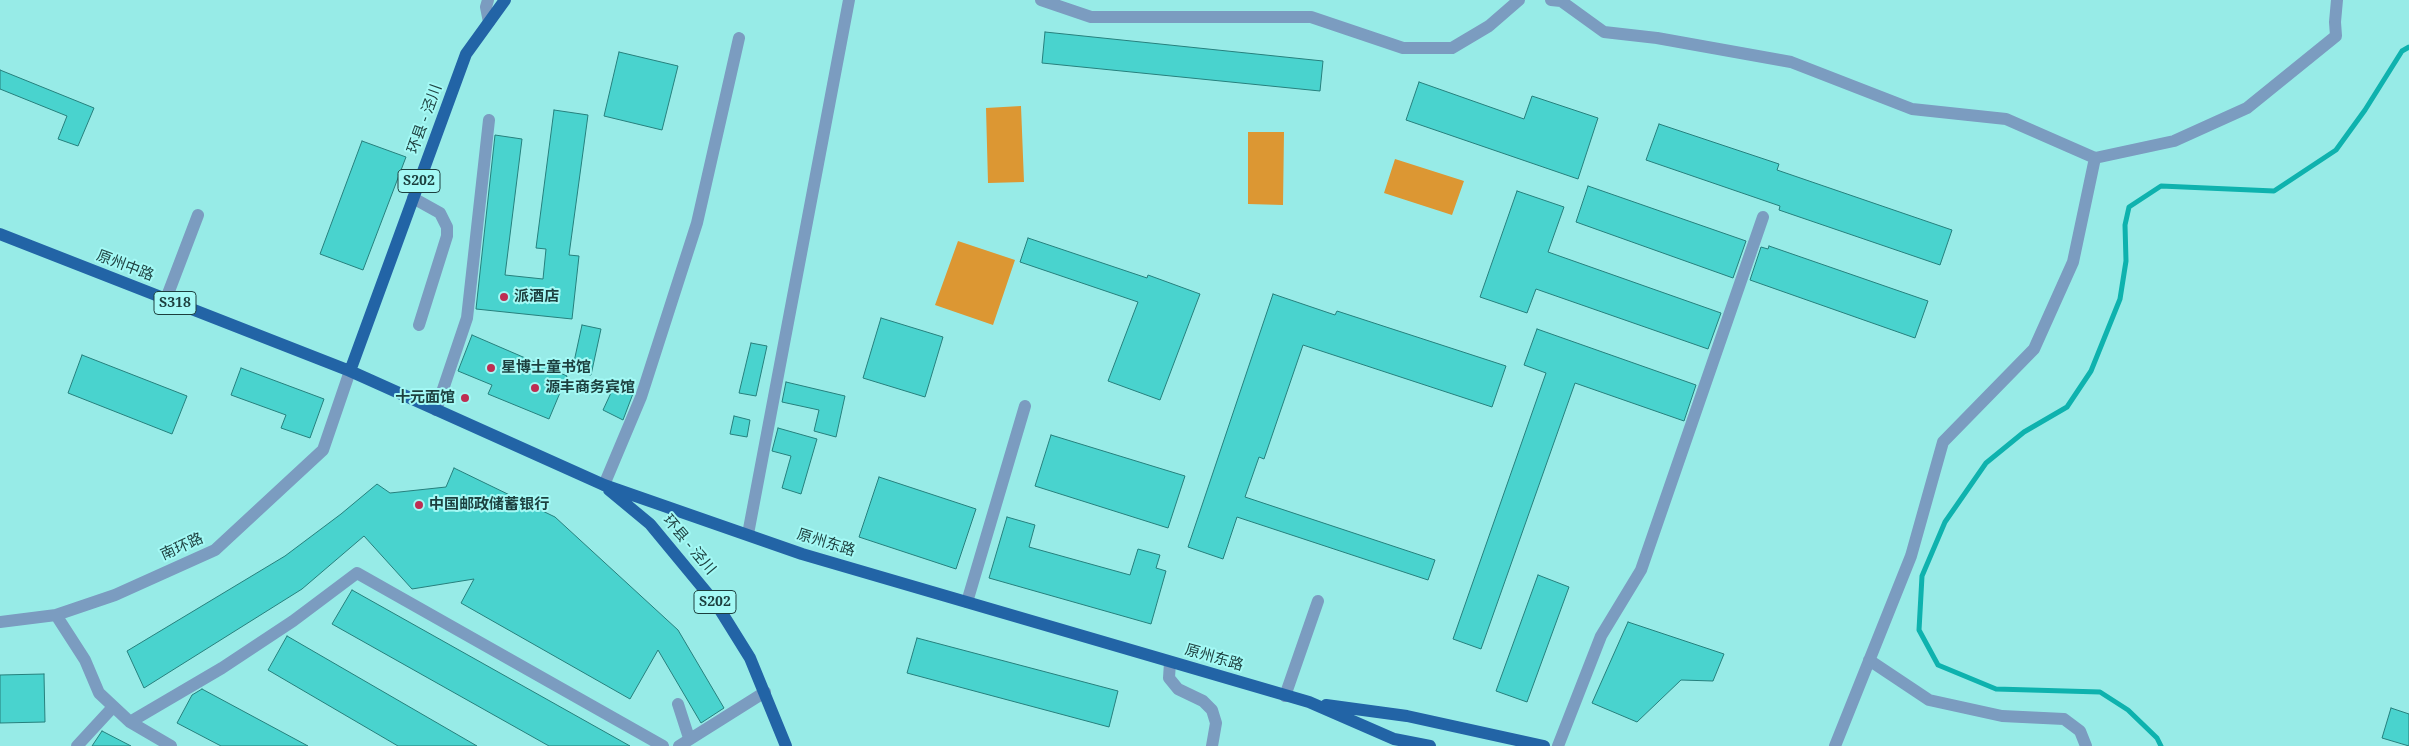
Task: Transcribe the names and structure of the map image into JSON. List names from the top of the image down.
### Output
{
  "streets": {
    "main road": [
      "环县 - 泾川",
      "S202",
      "原州中路",
      "S318",
      "原州东路"
    ],
    "street": ["南环路"]
  },
  "crossings": [
    ["环县 - 泾川", "原州中路"],
    ["环县 - 泾川", "原州东路"],
    ["环县 - 泾川", "南环路"],
    ["原州中路", "原州东路"],
    ["原州中路", "南环路"],
    ["原州东路", "南环路"]
  ],
  "places": [
    "派酒店",
    "星博士童书馆",
    "源丰商务宾馆",
    "十元面馆",
    "中国邮政储蓄银行"
  ]
}
